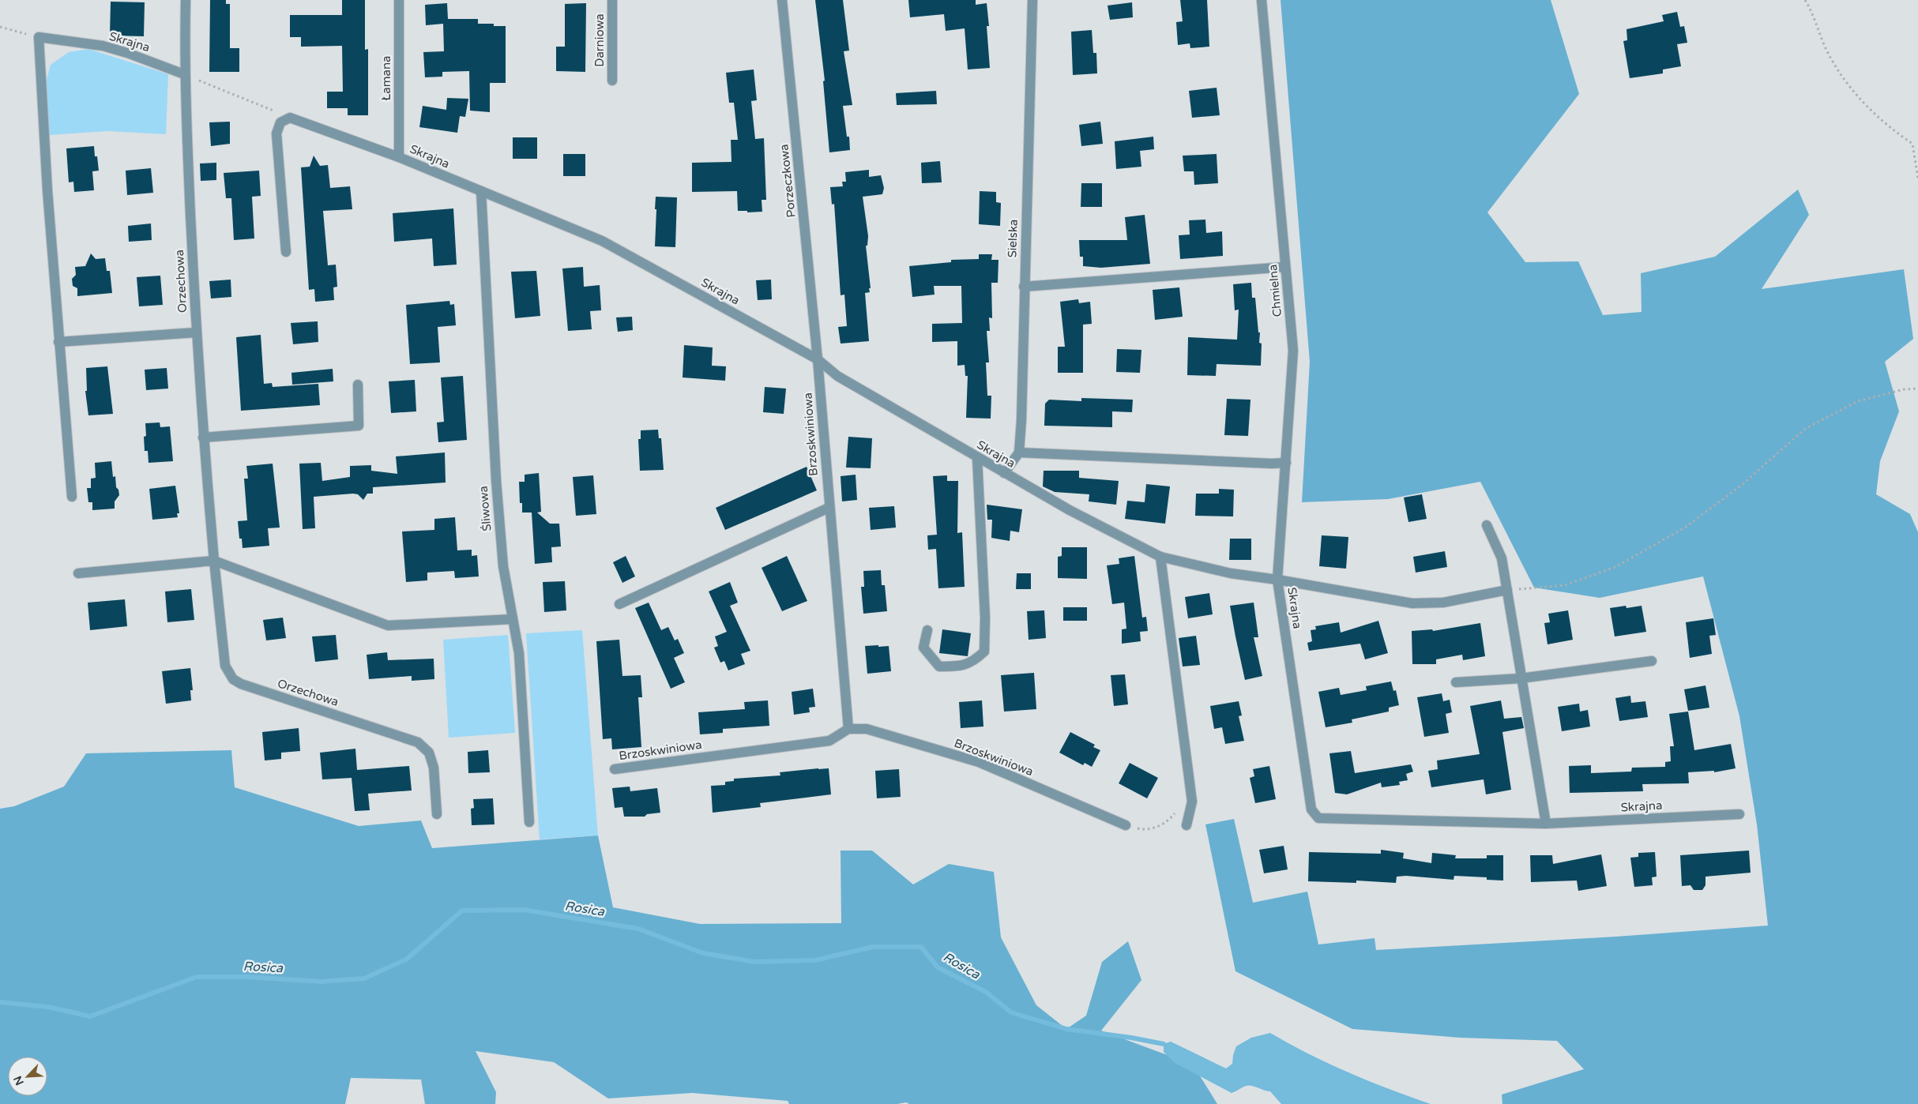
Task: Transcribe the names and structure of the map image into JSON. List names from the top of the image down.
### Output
{
  "streets": {
    "street": [
      "Darniowa",
      "Skrajna",
      "Łamana",
      "Porzeczkowa",
      "Sielska",
      "Orzechowa",
      "Chmielna",
      "Brzoskwiniowa",
      "Śliwowa"
    ]
  },
  "crossings": [
    ["Skrajna", "Łamana"],
    ["Skrajna", "Porzeczkowa"],
    ["Skrajna", "Sielska"],
    ["Skrajna", "Orzechowa"],
    ["Skrajna", "Chmielna"],
    ["Skrajna", "Brzoskwiniowa"],
    ["Skrajna", "Śliwowa"],
    ["Porzeczkowa", "Brzoskwiniowa"]
  ],
  "water": ["Rosica"],
  "north": "bottom left"
}
